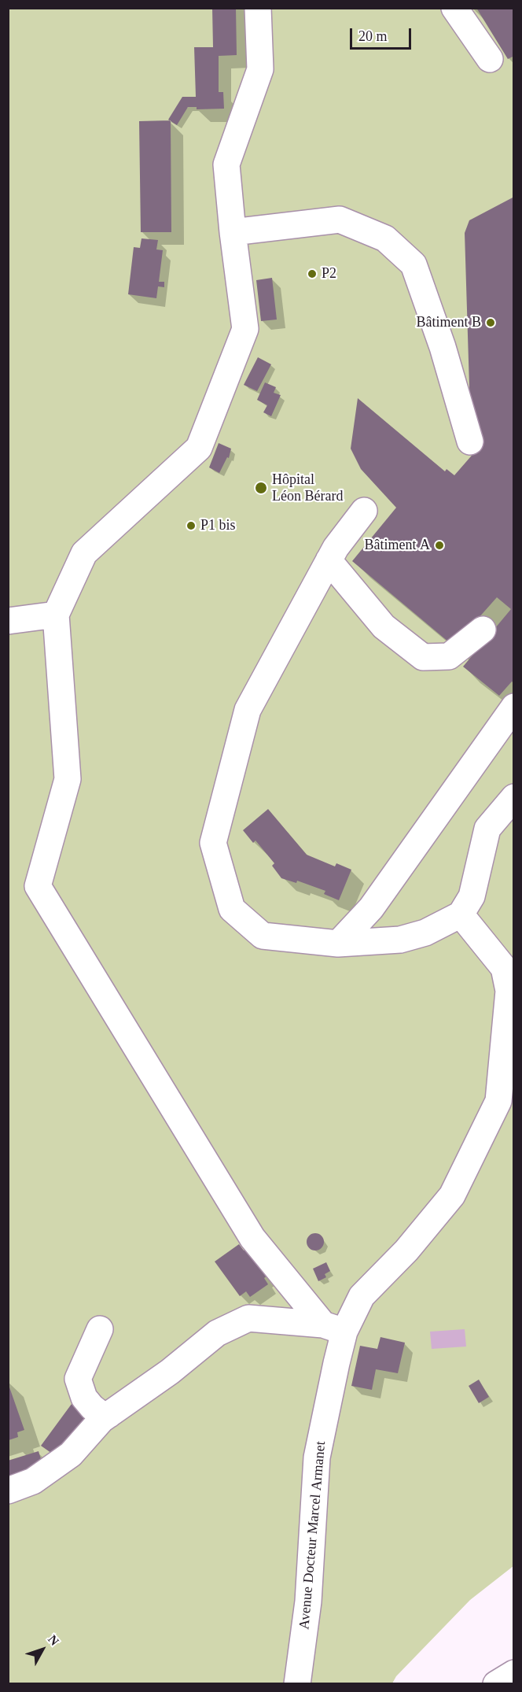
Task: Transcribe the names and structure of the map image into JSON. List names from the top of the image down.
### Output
{
  "streets": {
    "street": ["Avenue Docteur Marcel Armanet"]
  },
  "places": [
    "P2",
    "Bâtiment B",
    "Hôpital Léon Bérard",
    "P1 bis",
    "Bâtiment A"
  ],
  "scale_bar": "20 m",
  "north": "top right"
}
